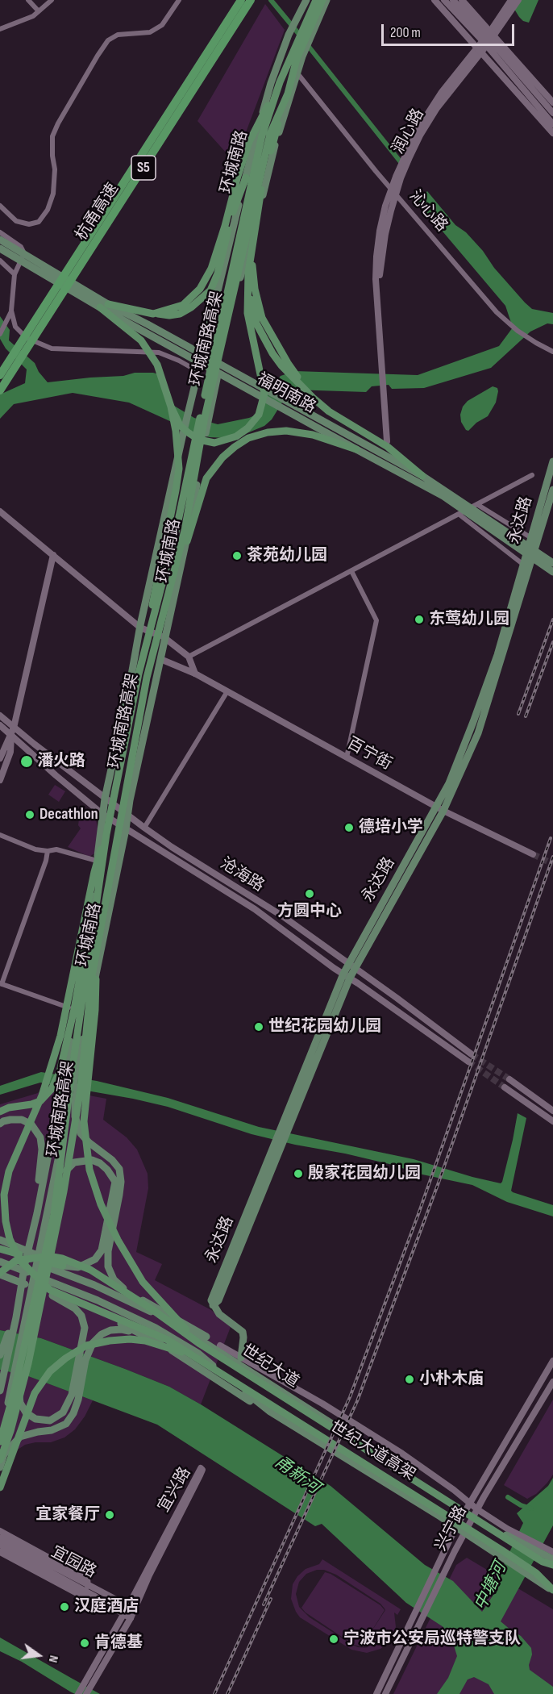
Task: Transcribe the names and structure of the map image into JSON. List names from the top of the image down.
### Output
{
  "streets": {
    "highway": [
      "S5",
      "杭甬高速",
      "环城南路高架",
      "世纪大道高架"
    ],
    "main road": [
      "环城南路",
      "福明南路",
      "永达路",
      "沧海路",
      "世纪大道",
      "兴宁路",
      "宜园路"
    ],
    "street": [
      "润心路",
      "沁心路",
      "百宁街",
      "宜兴路"
    ]
  },
  "crossings": [
    ["润心路", "沁心路"],
    ["环城南路", "环城南路高架"],
    ["环城南路", "百宁街"],
    ["环城南路", "沧海路"],
    ["环城南路高架", "世纪大道高架"],
    ["永达路", "百宁街"],
    ["永达路", "沧海路"],
    ["永达路", "世纪大道"],
    ["世纪大道", "世纪大道高架"],
    ["世纪大道", "兴宁路"],
    ["宜兴路", "宜园路"]
  ],
  "water": ["甬新河", "中塘河"],
  "places": [
    "茶苑幼儿园",
    "东莺幼儿园",
    "潘火路",
    "Decathlon",
    "德培小学",
    "方圆中心",
    "世纪花园幼儿园",
    "殷家花园幼儿园",
    "小朴木庙",
    "宜家餐厅",
    "汉庭酒店",
    "宁波市公安局巡特警支队",
    "肯德基"
  ],
  "scale_bar": "200 m",
  "north": "right"
}
